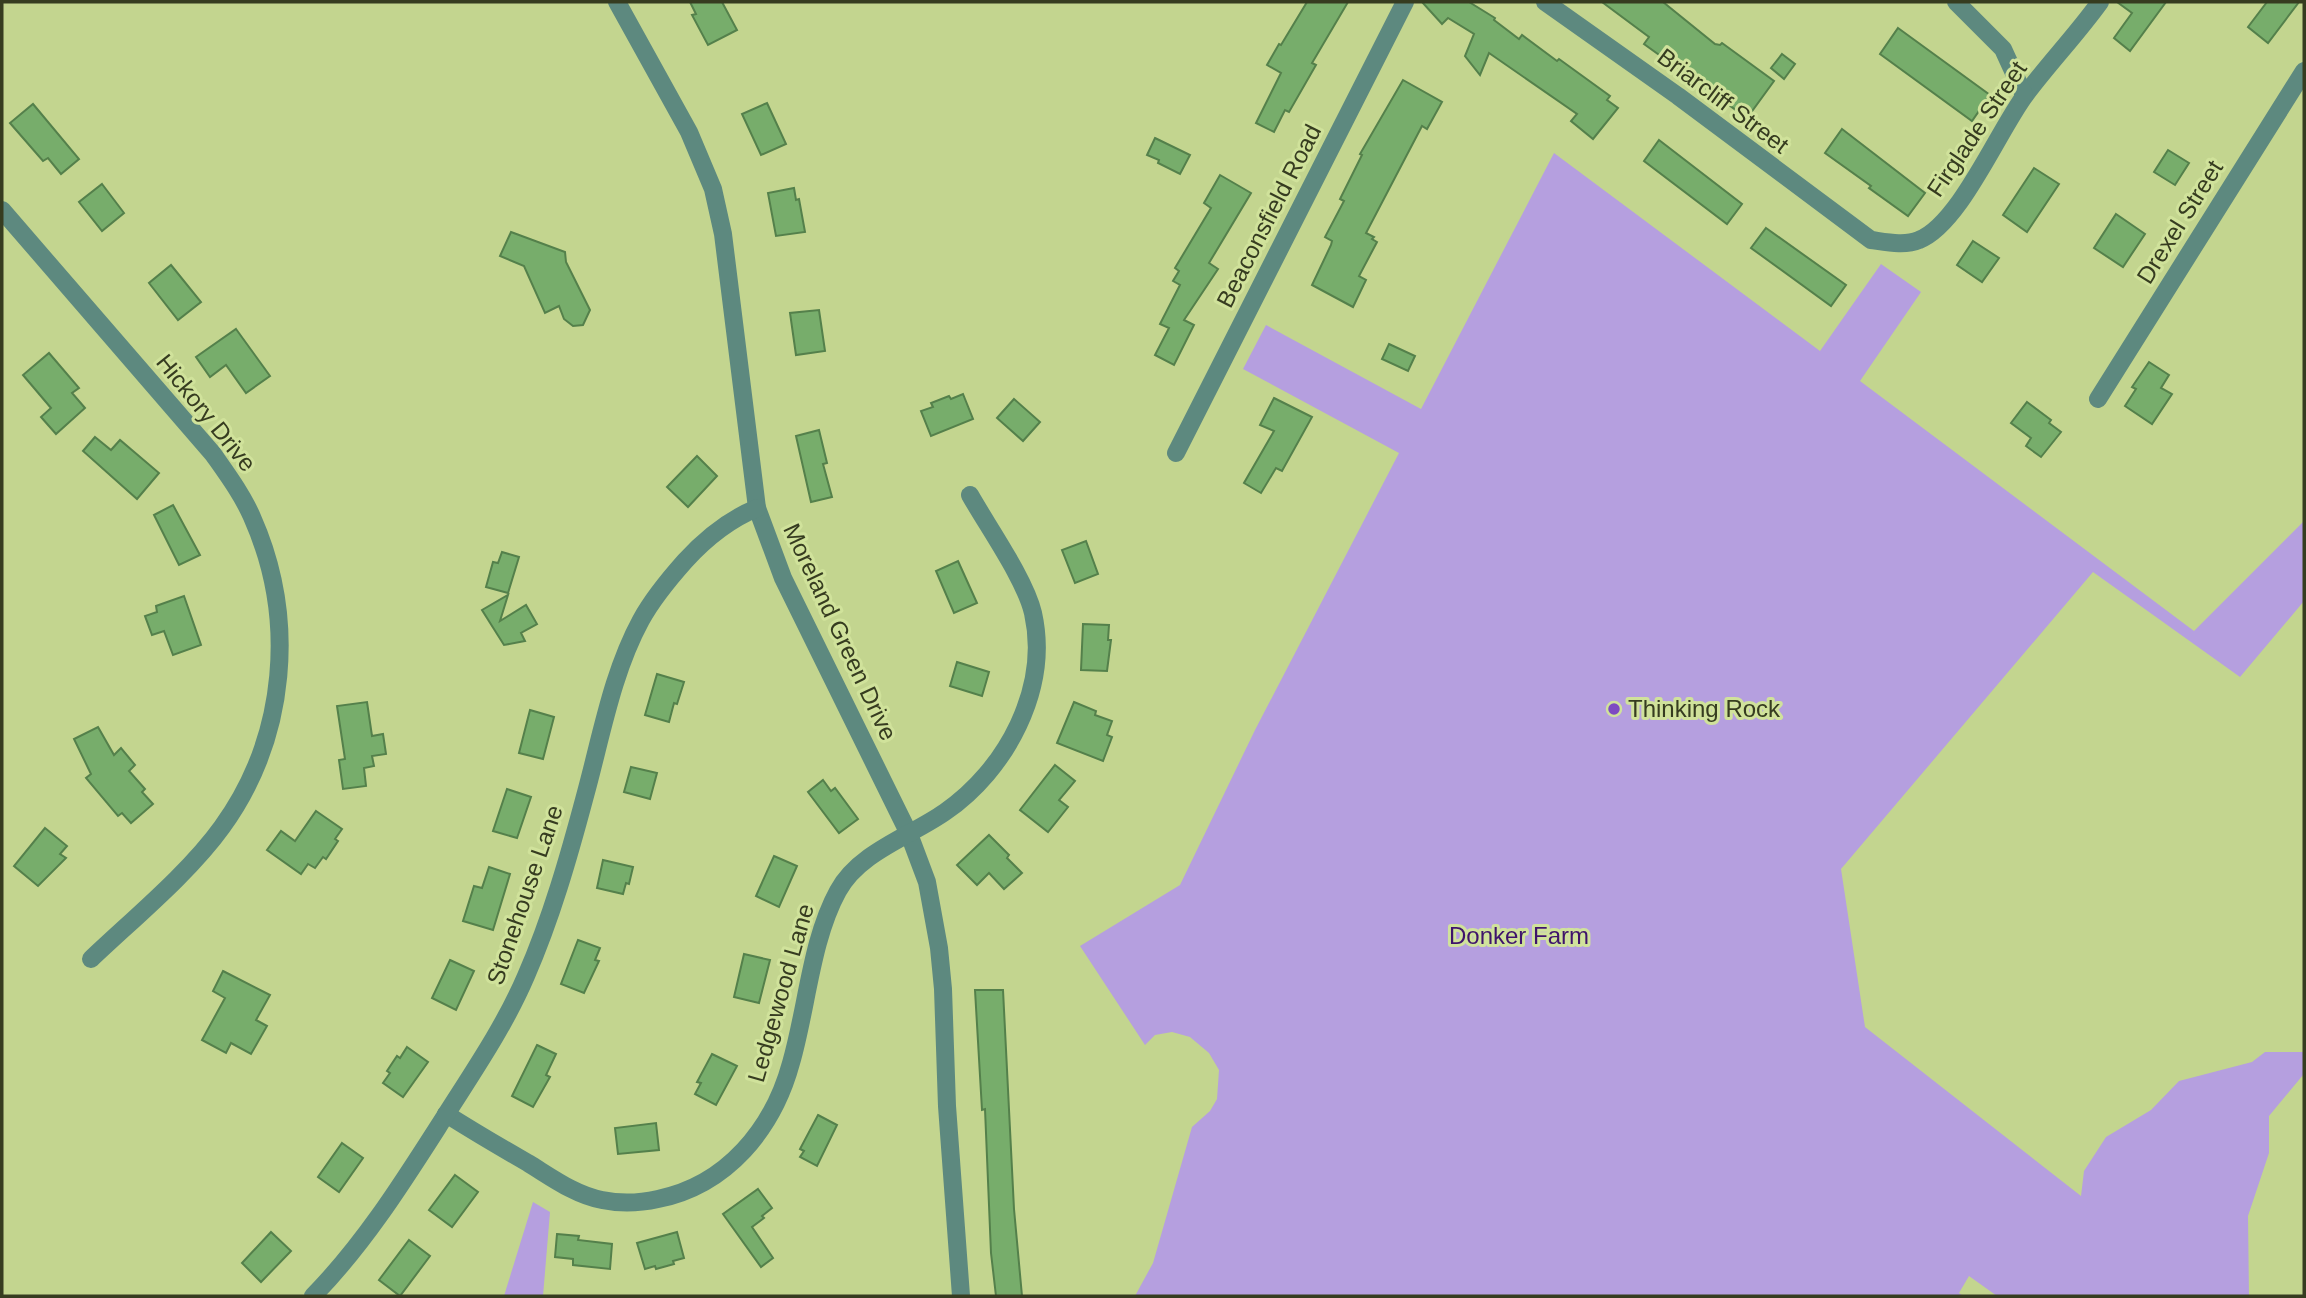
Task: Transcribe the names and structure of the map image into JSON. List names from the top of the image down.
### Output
{
  "streets": {
    "street": [
      "Briarcliff Street",
      "Firglade Street",
      "Beaconsfield Road",
      "Drexel Street",
      "Hickory Drive",
      "Moreland Green Drive",
      "Stonehouse Lane",
      "Ledgewood Lane"
    ]
  },
  "crossings": [
    ["Briarcliff Street", "Firglade Street"],
    ["Moreland Green Drive", "Stonehouse Lane"],
    ["Moreland Green Drive", "Ledgewood Lane"],
    ["Stonehouse Lane", "Ledgewood Lane"]
  ],
  "parks": ["Donker Farm"],
  "places": ["Thinking Rock"]
}
